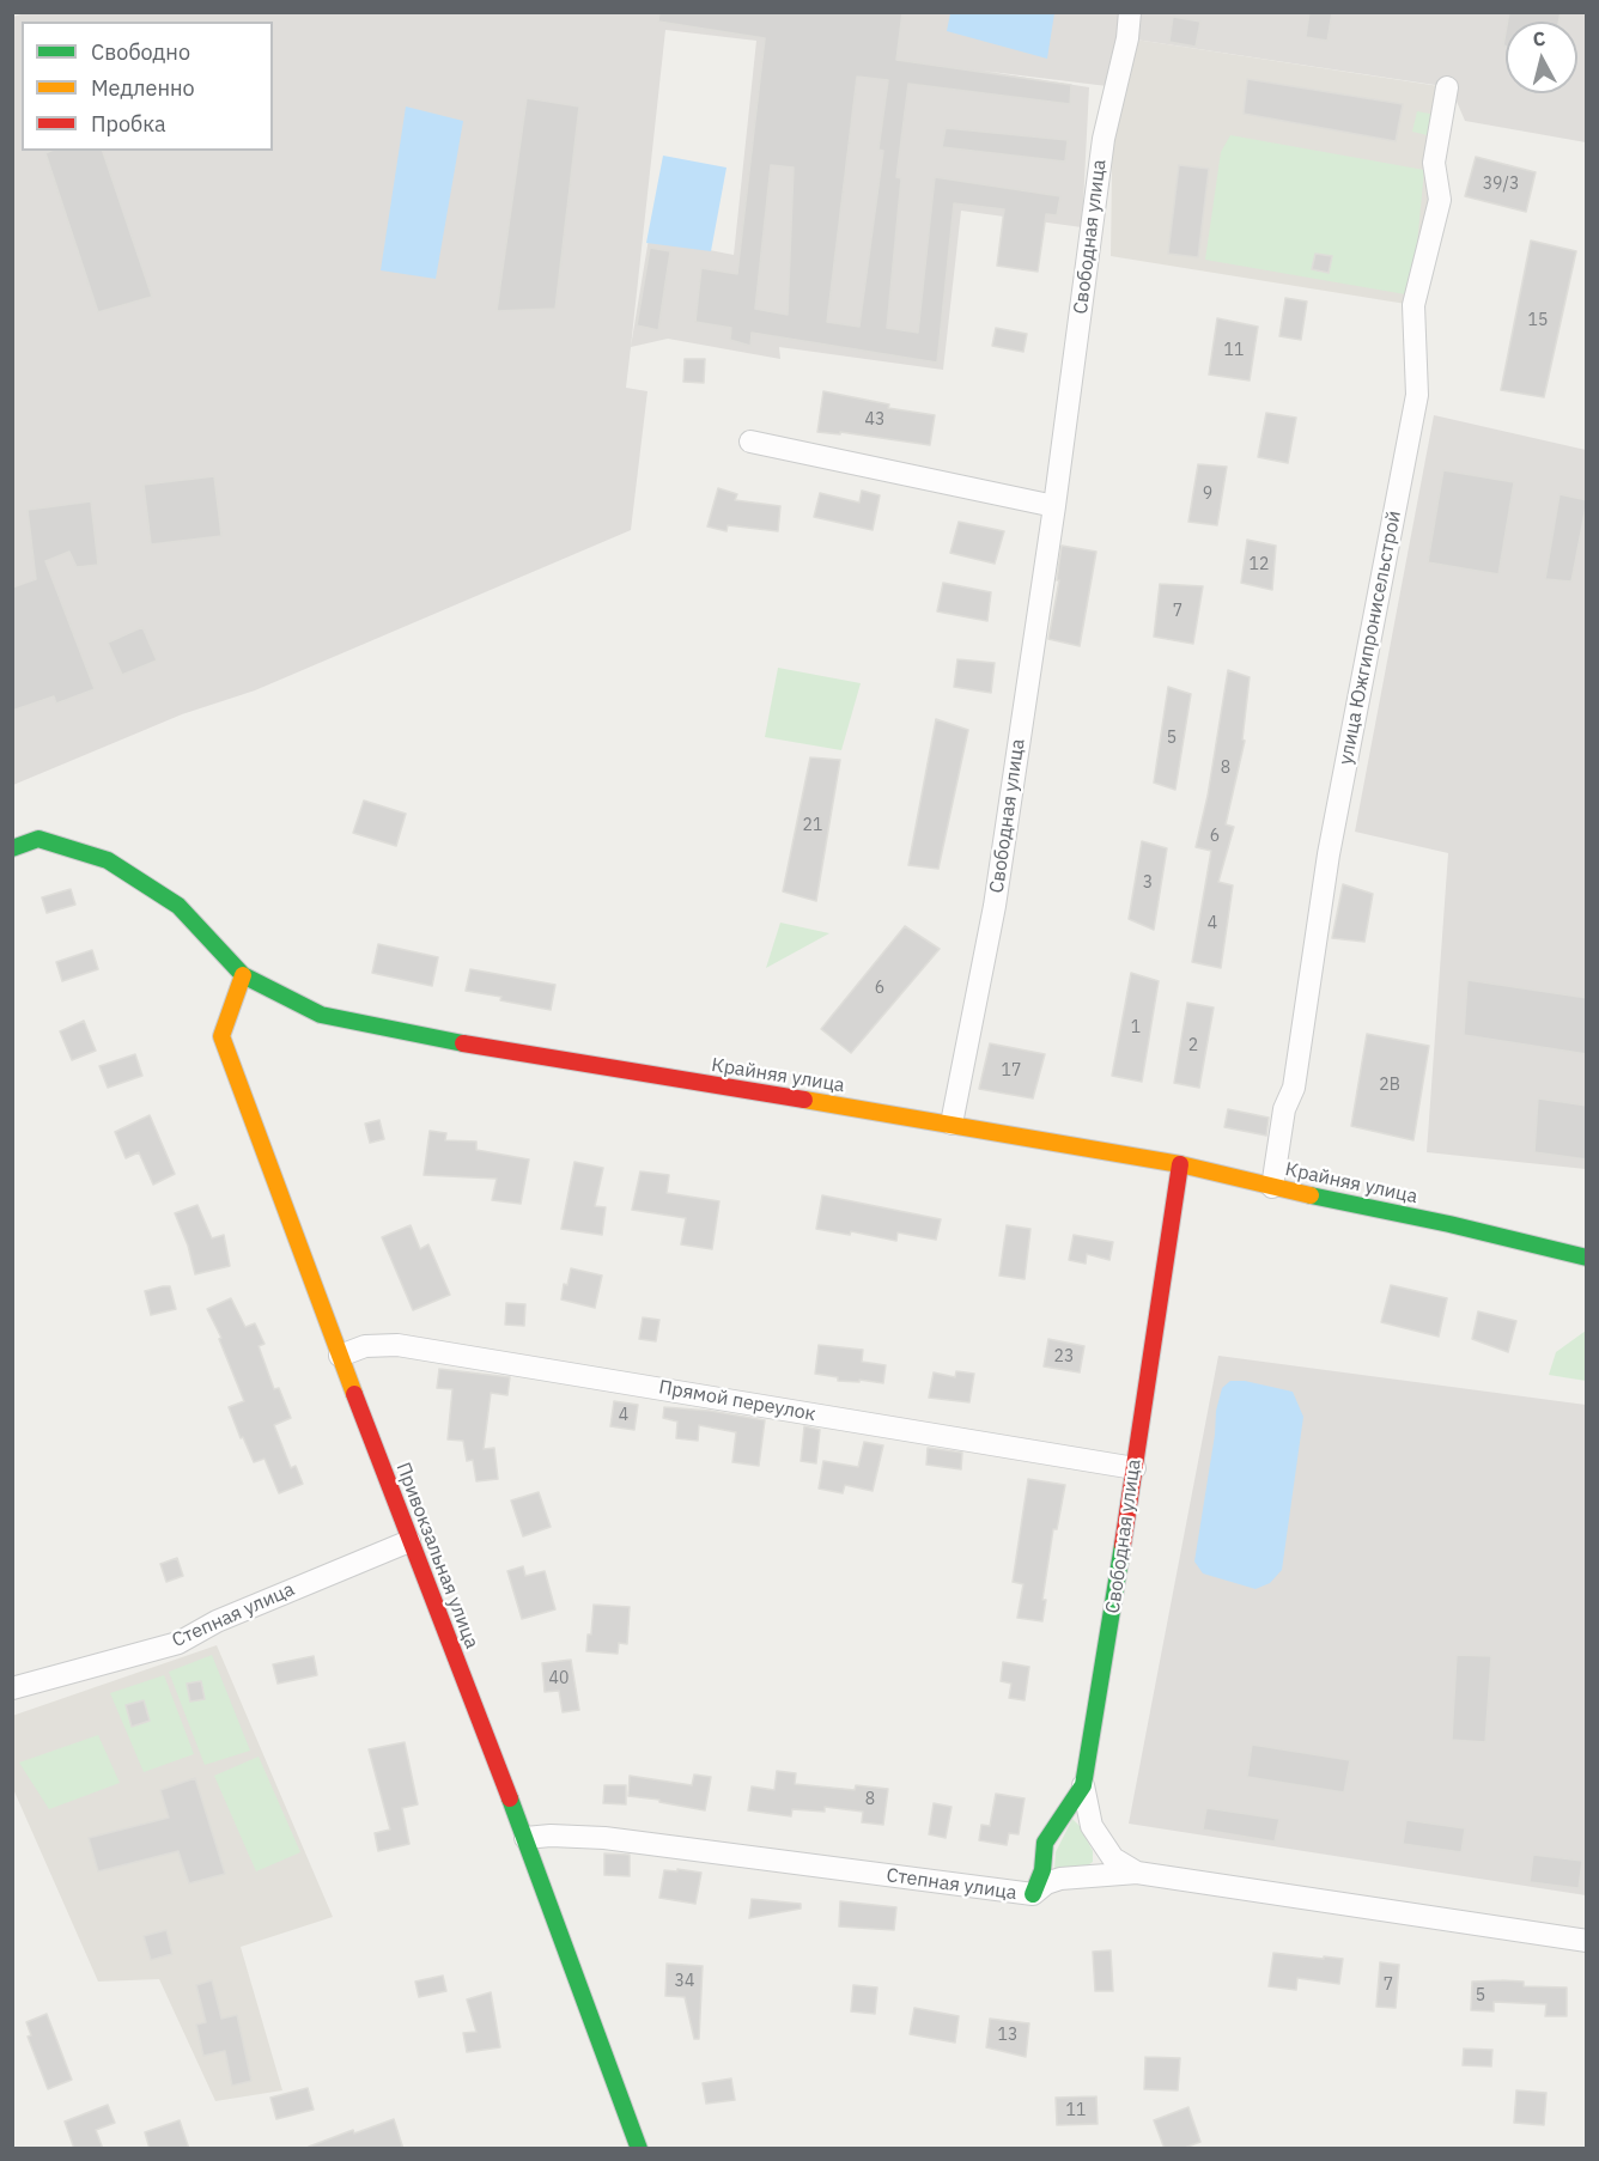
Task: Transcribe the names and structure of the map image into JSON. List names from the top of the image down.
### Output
{
  "streets": {
    "street": [
      "Свободная улица",
      "улица Южгипронисельстрой",
      "Крайняя улица",
      "Прямой переулок",
      "Привокзальная улица",
      "Степная улица"
    ]
  },
  "crossings": [
    ["Свободная улица", "Крайняя улица"],
    ["Свободная улица", "Прямой переулок"],
    ["Свободная улица", "Степная улица"],
    ["улица Южгипронисельстрой", "Крайняя улица"],
    ["Крайняя улица", "Привокзальная улица"],
    ["Прямой переулок", "Привокзальная улица"],
    ["Привокзальная улица", "Степная улица"]
  ],
  "house_numbers": [
    "39/3",
    "15",
    "11",
    "43",
    "9",
    "12",
    "7",
    "5",
    "8",
    "21",
    "6",
    "3",
    "4",
    "6",
    "1",
    "2",
    "17",
    "2В",
    "23",
    "4",
    "40",
    "8",
    "34",
    "7",
    "5",
    "13",
    "11"
  ],
  "legend": ["Свободно", "Медленно", "Пробка"],
  "north": "top"
}
